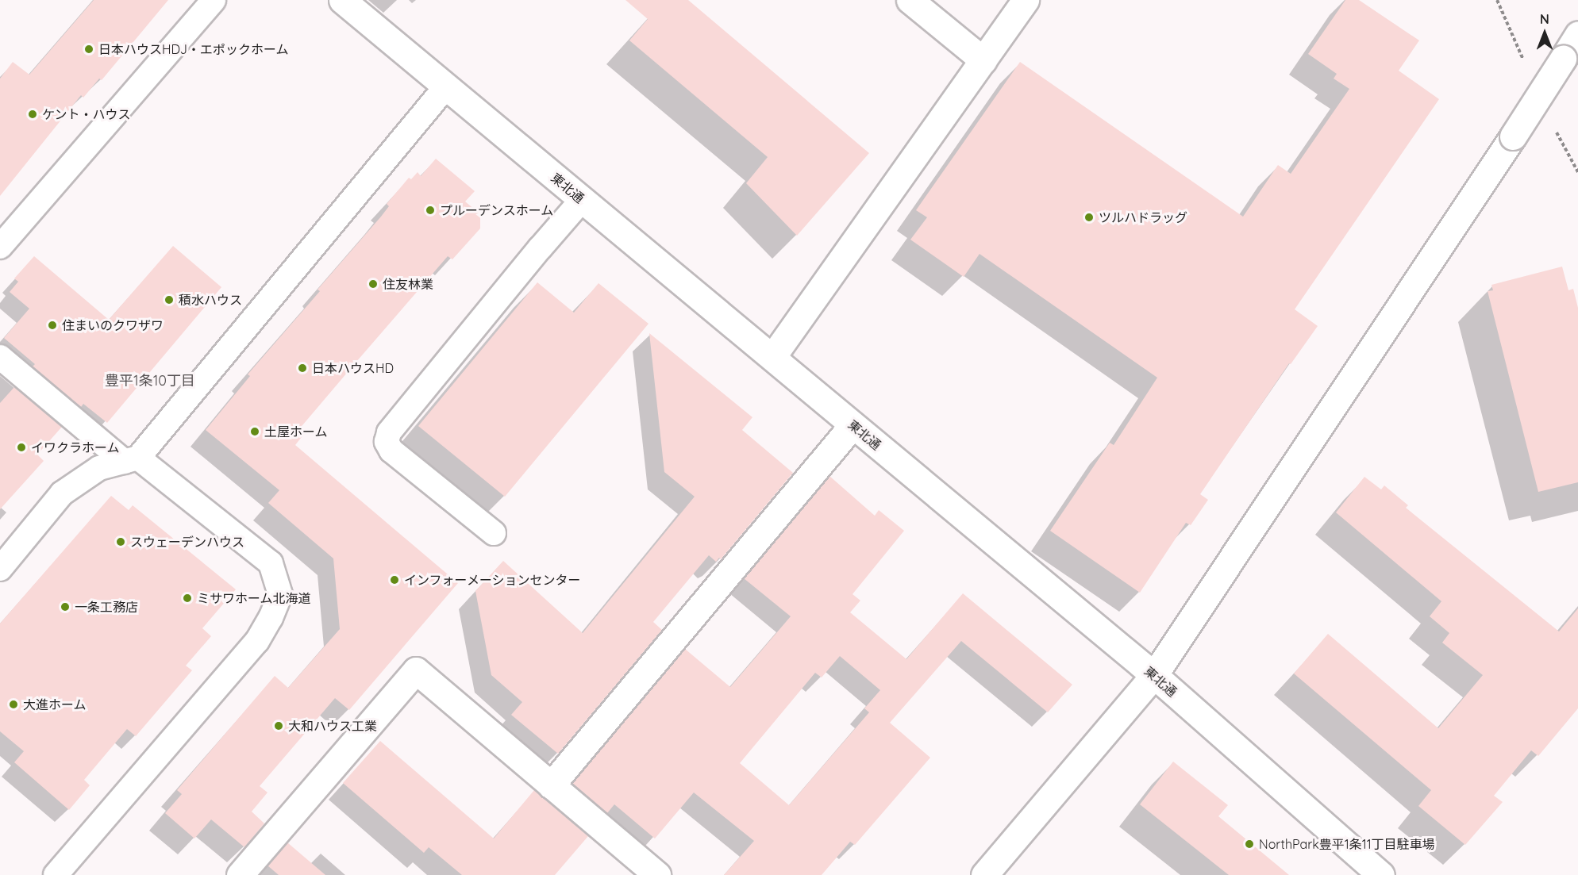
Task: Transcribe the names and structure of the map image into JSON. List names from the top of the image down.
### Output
{
  "streets": {
    "street": ["東北通"]
  },
  "districts": ["豊平1条10丁目"],
  "places": [
    "日本ハウスHDJ・エポックホーム",
    "ケント・ハウス",
    "プルーデンスホーム",
    "ツルハドラッグ",
    "住友林業",
    "積水ハウス",
    "住まいのクワザワ",
    "日本ハウスHD",
    "土屋ホーム",
    "イワクラホーム",
    "スウェーデンハウス",
    "インフォーメーションセンター",
    "ミサワホーム北海道",
    "一条工務店",
    "大進ホーム",
    "大和ハウス工業",
    "NorthPark豊平1条11丁目駐車場"
  ],
  "north": "top"
}
